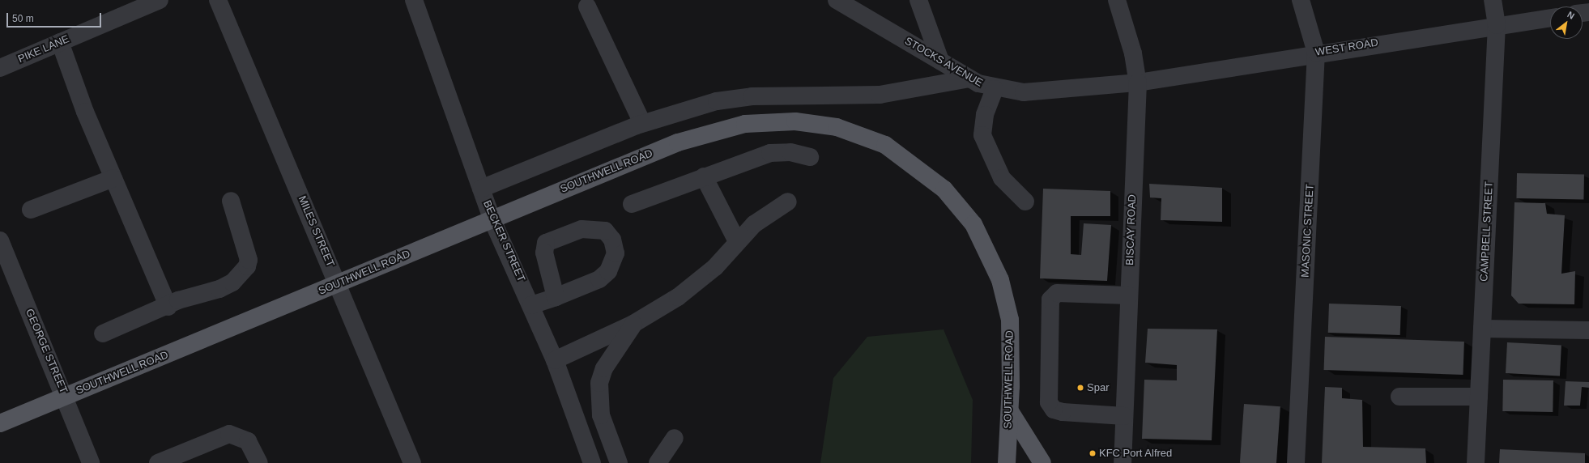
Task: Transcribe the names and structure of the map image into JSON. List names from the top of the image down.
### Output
{
  "streets": {
    "main road": ["SOUTHWELL ROAD"],
    "street": [
      "WEST ROAD",
      "PIKE LANE",
      "STOCKS AVENUE",
      "BISCAY ROAD",
      "MASONIC STREET",
      "MILES STREET",
      "CAMPBELL STREET",
      "BECKER STREET",
      "GEORGE STREET"
    ]
  },
  "crossings": [
    ["WEST ROAD", "STOCKS AVENUE"],
    ["WEST ROAD", "BISCAY ROAD"],
    ["WEST ROAD", "MASONIC STREET"],
    ["WEST ROAD", "CAMPBELL STREET"],
    ["STOCKS AVENUE", "BISCAY ROAD"],
    ["SOUTHWELL ROAD", "MILES STREET"],
    ["SOUTHWELL ROAD", "BECKER STREET"],
    ["SOUTHWELL ROAD", "GEORGE STREET"]
  ],
  "places": ["Spar", "KFC Port Alfred"],
  "scale_bar": "50 m",
  "north": "top right"
}
